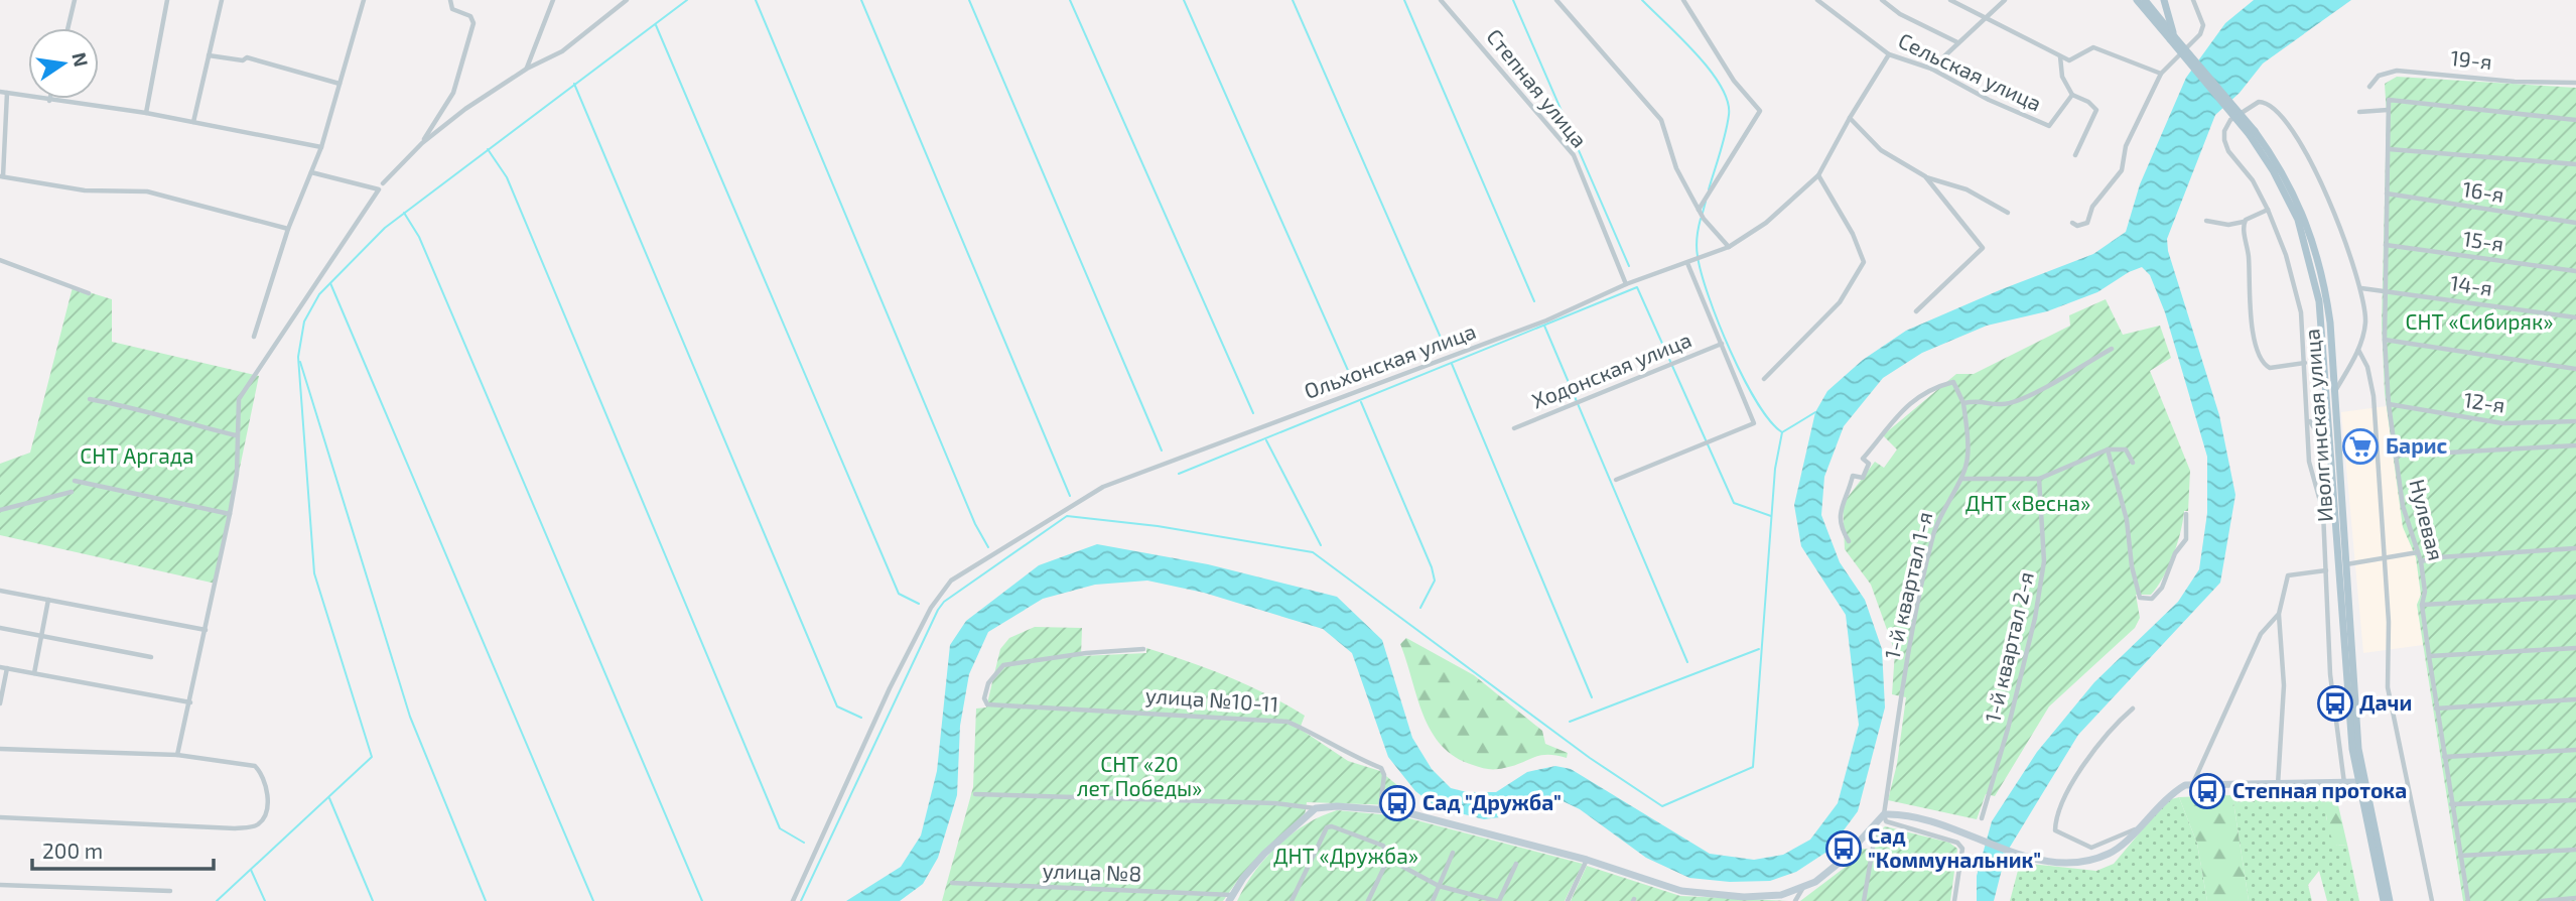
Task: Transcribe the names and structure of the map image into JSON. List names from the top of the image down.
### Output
{
  "streets": {
    "main road": ["Иволгинская улица"],
    "street": [
      "19-я",
      "Сельская улица",
      "Степная улица",
      "16-я",
      "15-я",
      "14-я",
      "Ольхонская улица",
      "Ходонская улица",
      "12-я",
      "Нулевая",
      "1-й квартал 1-я",
      "1-й квартал 2-я",
      "улица №10-11",
      "улица №8"
    ]
  },
  "crossings": [
    ["Сельская улица", "Ольхонская улица"],
    ["Степная улица", "Ольхонская улица"],
    ["16-я", "Нулевая"],
    ["15-я", "Нулевая"],
    ["14-я", "Нулевая"],
    ["12-я", "Нулевая"]
  ],
  "parks": [
    "СНТ «Сибиряк»",
    "СНТ Аргада",
    "ДНТ «Весна»",
    "СНТ «20 лет Победы»",
    "ДНТ «Дружба»"
  ],
  "places": {
    "supermarket": ["Барис"],
    "bus stop": [
      "Дачи",
      "Степная протока",
      "Сад \"Дружба\"",
      "Сад \"Коммунальник\""
    ]
  },
  "scale_bar": "200 m",
  "north": "right"
}
